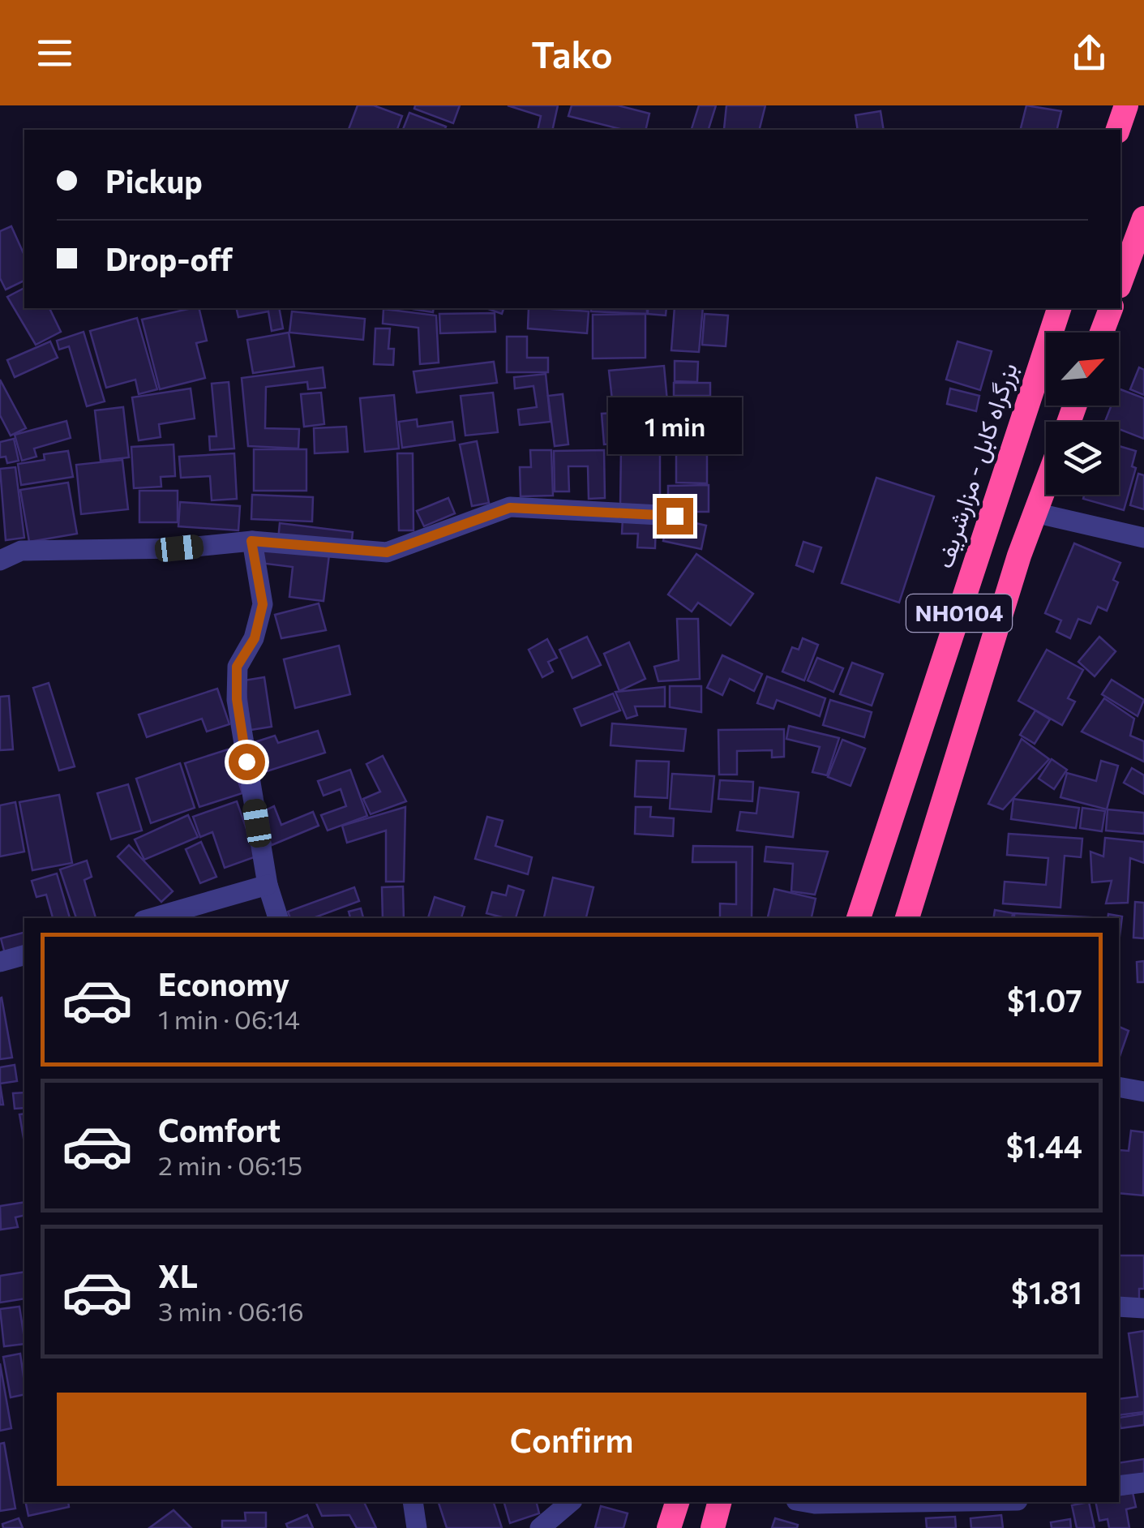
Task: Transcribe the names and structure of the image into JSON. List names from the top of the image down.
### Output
{
  "streets": {
    "highway": ["بزرگراه کابل - مزارشریف", "NH0104"]
  },
  "north": "top right",
  "page": {
    "header": "Tako",
    "banner": ["Pickup", "Drop-off"],
    "bubble": "1 min",
    "list": [
      {
        "name": "Economy",
        "note": "1 min · 06:14",
        "value": "$1.07"
      },
      {
        "name": "Comfort",
        "note": "2 min · 06:15",
        "value": "$1.44"
      },
      {
        "name": "XL",
        "note": "3 min · 06:16",
        "value": "$1.81"
      }
    ],
    "buttons": "Confirm"
  }
}
